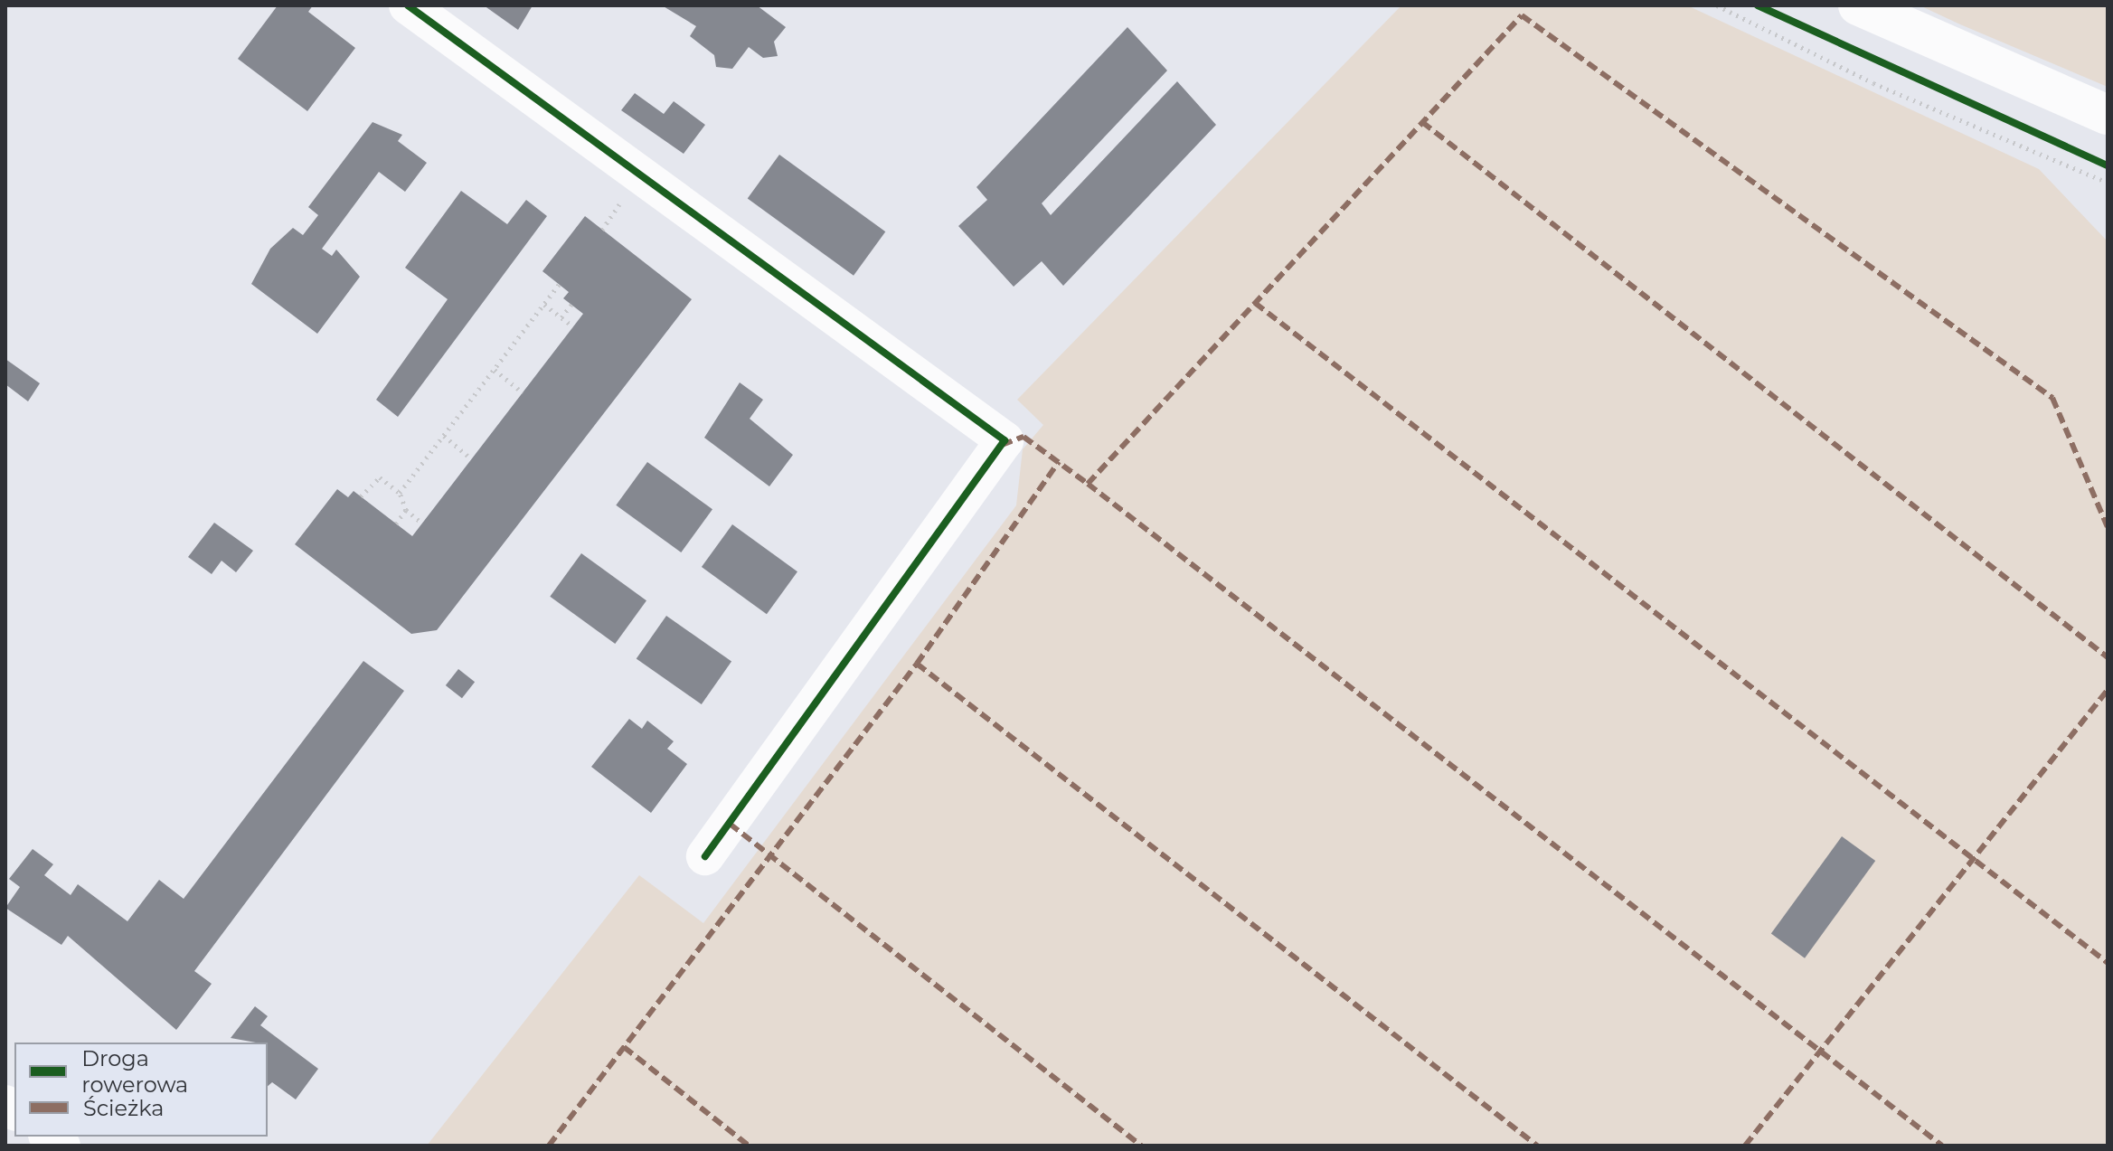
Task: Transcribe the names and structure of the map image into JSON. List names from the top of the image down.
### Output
{
  "legend": ["Droga rowerowa", "Ścieżka"]
}
